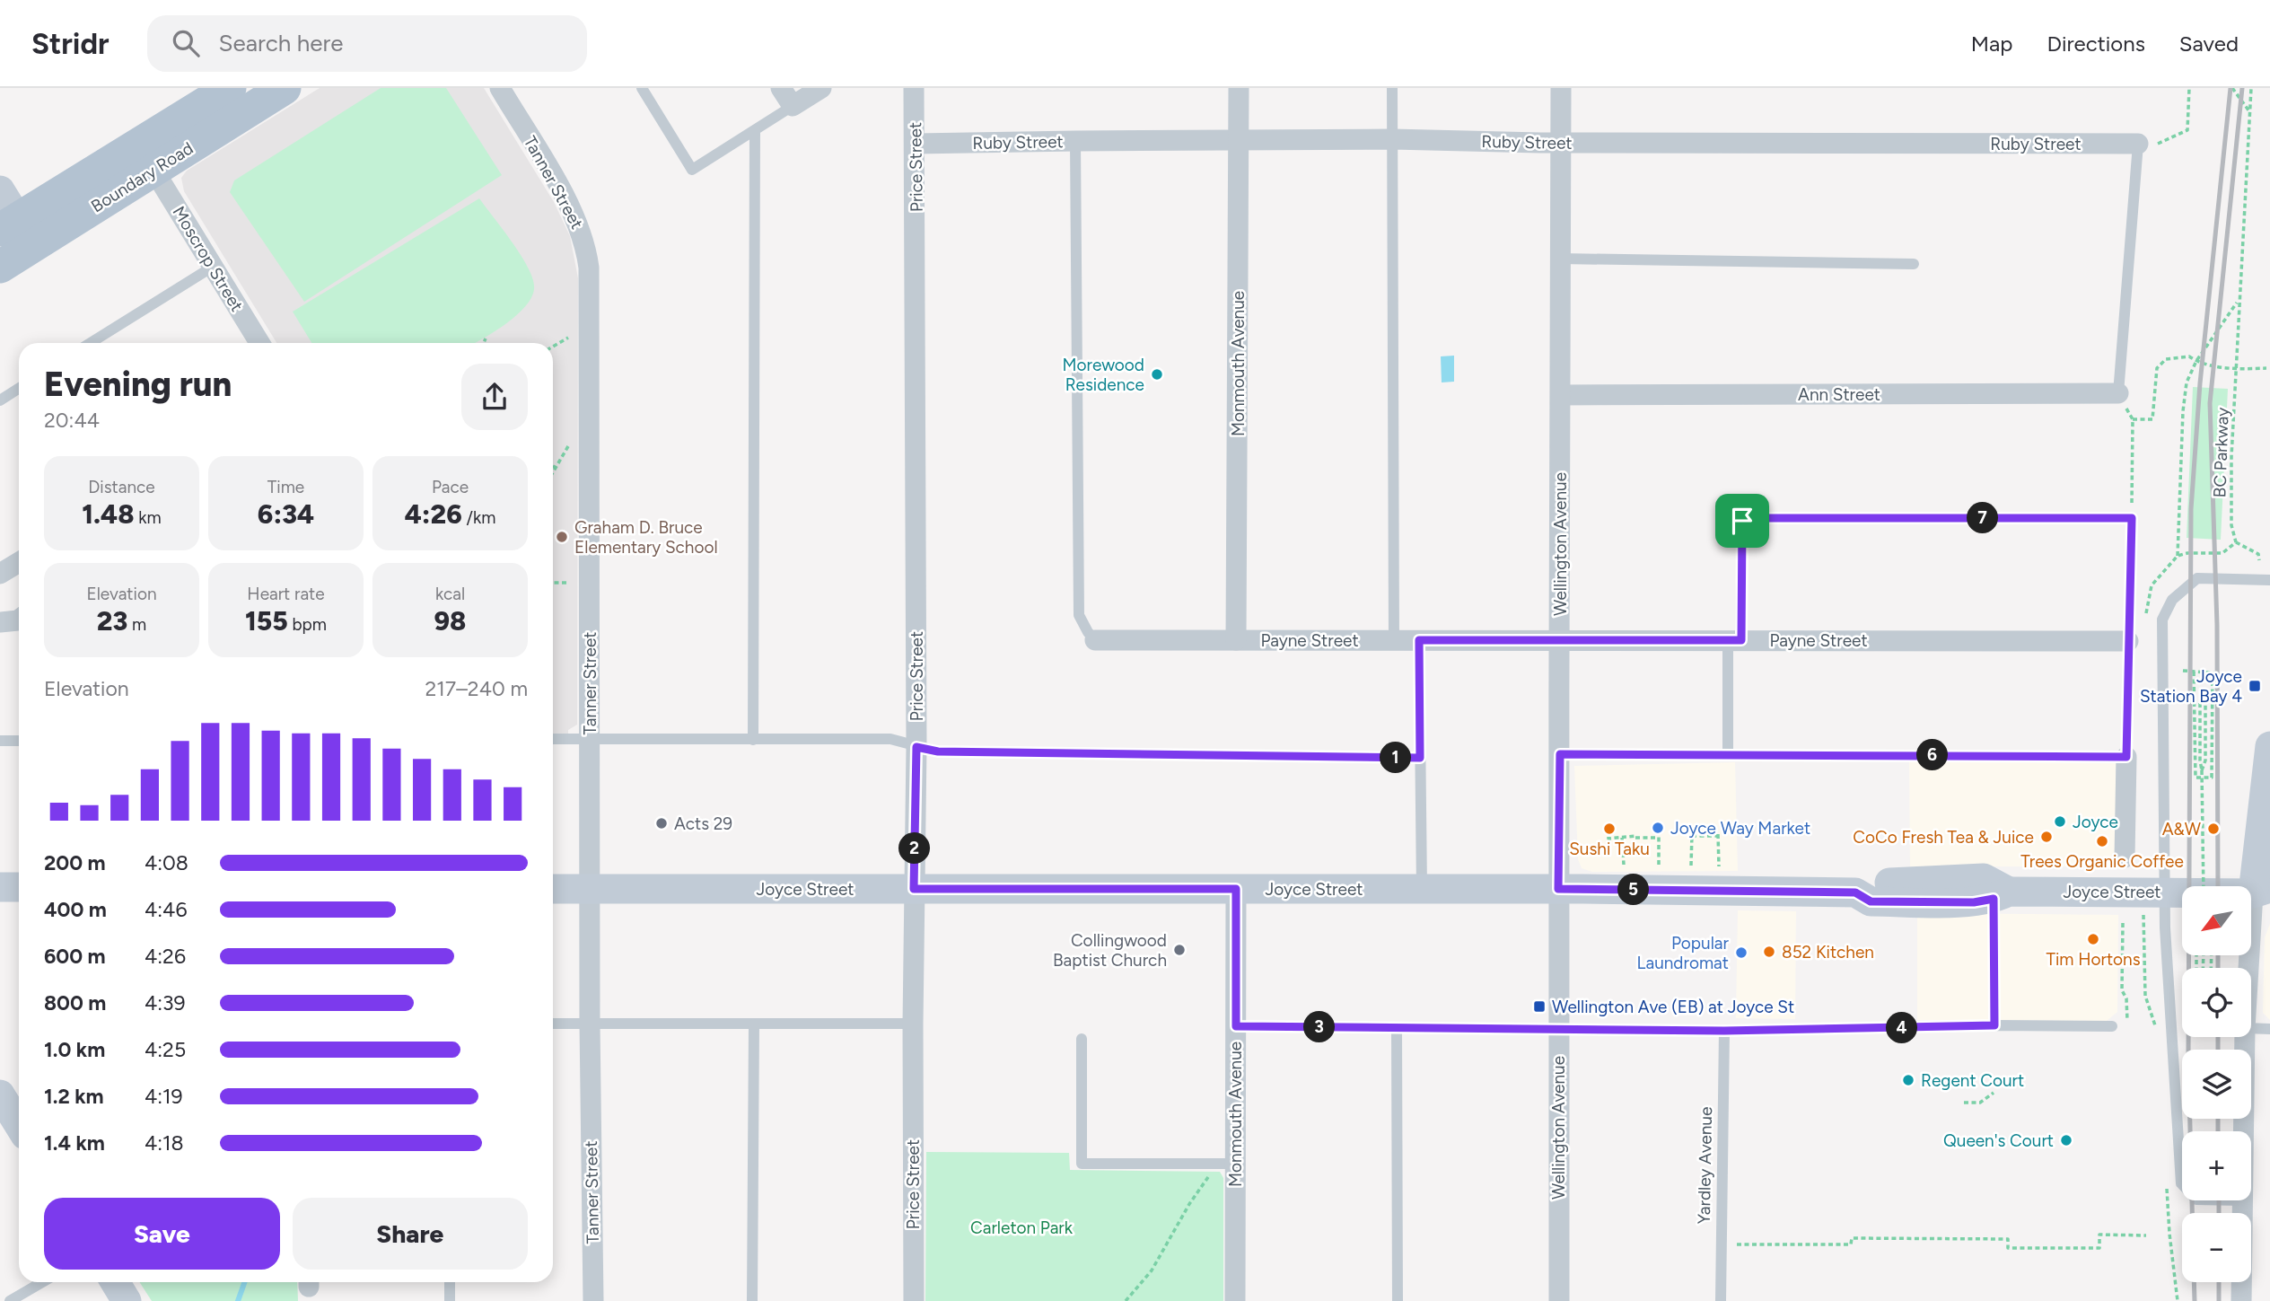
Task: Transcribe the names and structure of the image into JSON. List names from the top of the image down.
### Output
{
  "streets": {
    "main road": ["Boundary Road", "Joyce Street"],
    "street": [
      "Ruby Street",
      "Price Street",
      "Tanner Street",
      "Moscrop Street",
      "Monmouth Avenue",
      "Ann Street",
      "Wellington Avenue",
      "Payne Street"
    ],
    "lane": ["Yardley Avenue"],
    "path": ["BC Parkway"]
  },
  "crossings": [
    ["Ruby Street", "Price Street"],
    ["Ruby Street", "Monmouth Avenue"],
    ["Ruby Street", "Wellington Avenue"],
    ["Price Street", "Joyce Street"],
    ["Boundary Road", "Moscrop Street"],
    ["Tanner Street", "Joyce Street"],
    ["Monmouth Avenue", "Payne Street"],
    ["Monmouth Avenue", "Joyce Street"],
    ["Ann Street", "Wellington Avenue"],
    ["Wellington Avenue", "Payne Street"],
    ["Wellington Avenue", "Joyce Street"]
  ],
  "parks": ["Carleton Park"],
  "places": {
    "other": [
      "Morewood Residence",
      "Graham D. Bruce Elementary School",
      "Joyce",
      "Acts 29",
      "Joyce Way Market",
      "Sushi Taku",
      "A&W",
      "CoCo Fresh Tea & Juice",
      "Trees Organic Coffee",
      "Tim Hortons",
      "Collingwood Baptist Church",
      "852 Kitchen",
      "Popular Laundromat",
      "Regent Court",
      "Queen's Court"
    ],
    "transit": ["Joyce Station Bay 4", "Wellington Ave (EB) at Joyce St"]
  },
  "north": "bottom left",
  "page": {
    "header": "Stridr",
    "search": "Search here",
    "nav": ["Map", "Directions", "Saved"],
    "heading": ["Evening run", "20:44"],
    "stats": [
      ["Distance", "1.48 km"],
      ["Time", "6:34"],
      ["Pace", "4:26 /km"],
      ["Elevation", "23 m"],
      ["Heart rate", "155 bpm"],
      ["kcal", "98"]
    ],
    "pins": [
      "7",
      "6",
      "1",
      "2",
      "5",
      "3",
      "4"
    ],
    "chart": ["Elevation", "217–240 m"],
    "list": [
      {
        "name": "200 m",
        "note": "4:08"
      },
      {
        "name": "400 m",
        "note": "4:46"
      },
      {
        "name": "600 m",
        "note": "4:26"
      },
      {
        "name": "800 m",
        "note": "4:39"
      },
      {
        "name": "1.0 km",
        "note": "4:25"
      },
      {
        "name": "1.2 km",
        "note": "4:19"
      },
      {
        "name": "1.4 km",
        "note": "4:18"
      }
    ],
    "map_buttons": ["+", "−"],
    "buttons": ["Save", "Share"]
  }
}
